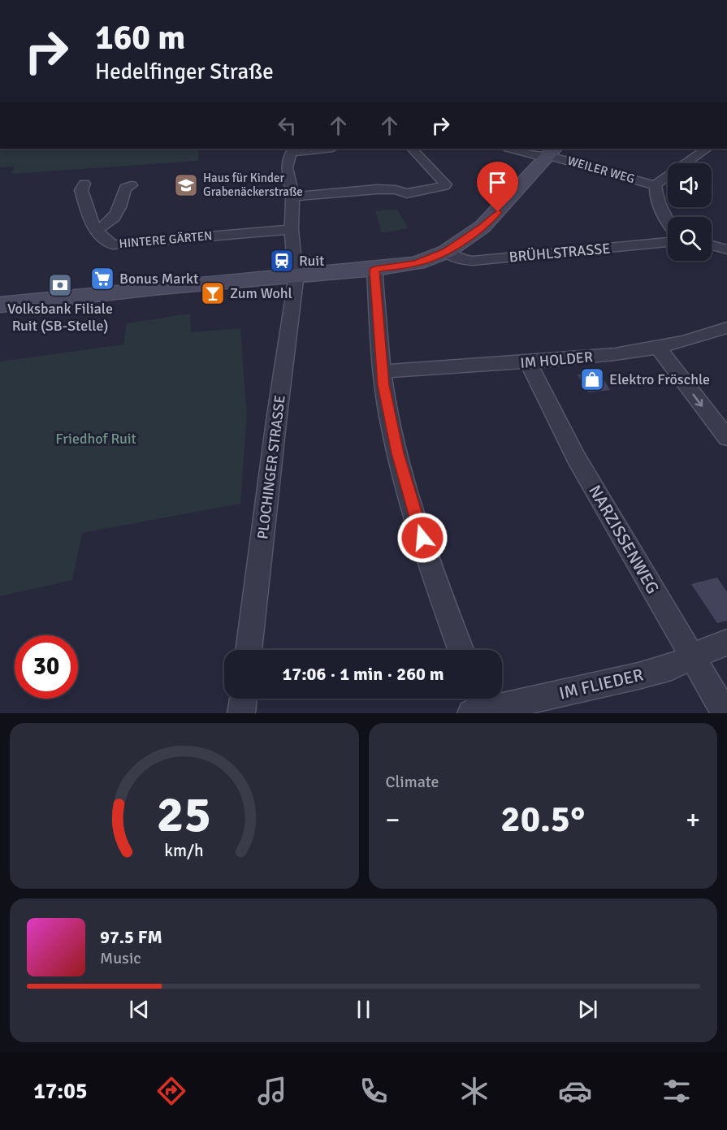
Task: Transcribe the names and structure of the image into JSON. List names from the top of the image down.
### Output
{
  "streets": {
    "street": [
      "WEILER WEG",
      "HINTERE GÄRTEN",
      "BRÜHLSTRASSE",
      "IM HOLDER",
      "PLOCHINGER STRASSE",
      "NARZISSENWEG",
      "IM FLIEDER"
    ]
  },
  "crossings": [
    ["HINTERE GÄRTEN", "PLOCHINGER STRASSE"],
    ["IM HOLDER", "NARZISSENWEG"],
    ["NARZISSENWEG", "IM FLIEDER"]
  ],
  "parks": ["Friedhof Ruit"],
  "places": {
    "school or university": ["Haus für Kinder Grabenäckerstraße"],
    "station": ["Ruit"],
    "supermarket": ["Bonus Markt"],
    "bank": ["Volksbank Filiale Ruit (SB-Stelle)"],
    "bar": ["Zum Wohl"],
    "shop": ["Elektro Fröschle"]
  },
  "page": {
    "turn": ["160 m", "Hedelfinger Straße"],
    "limit": "30",
    "trip": "17:06 · 1 min · 260 m",
    "tile": "Climate",
    "heat": ["−", "20.5°", "+"],
    "song": ["97.5 FM", "Music"],
    "tabs": "17:05",
    "gauge": ["25", "km/h"]
  }
}
